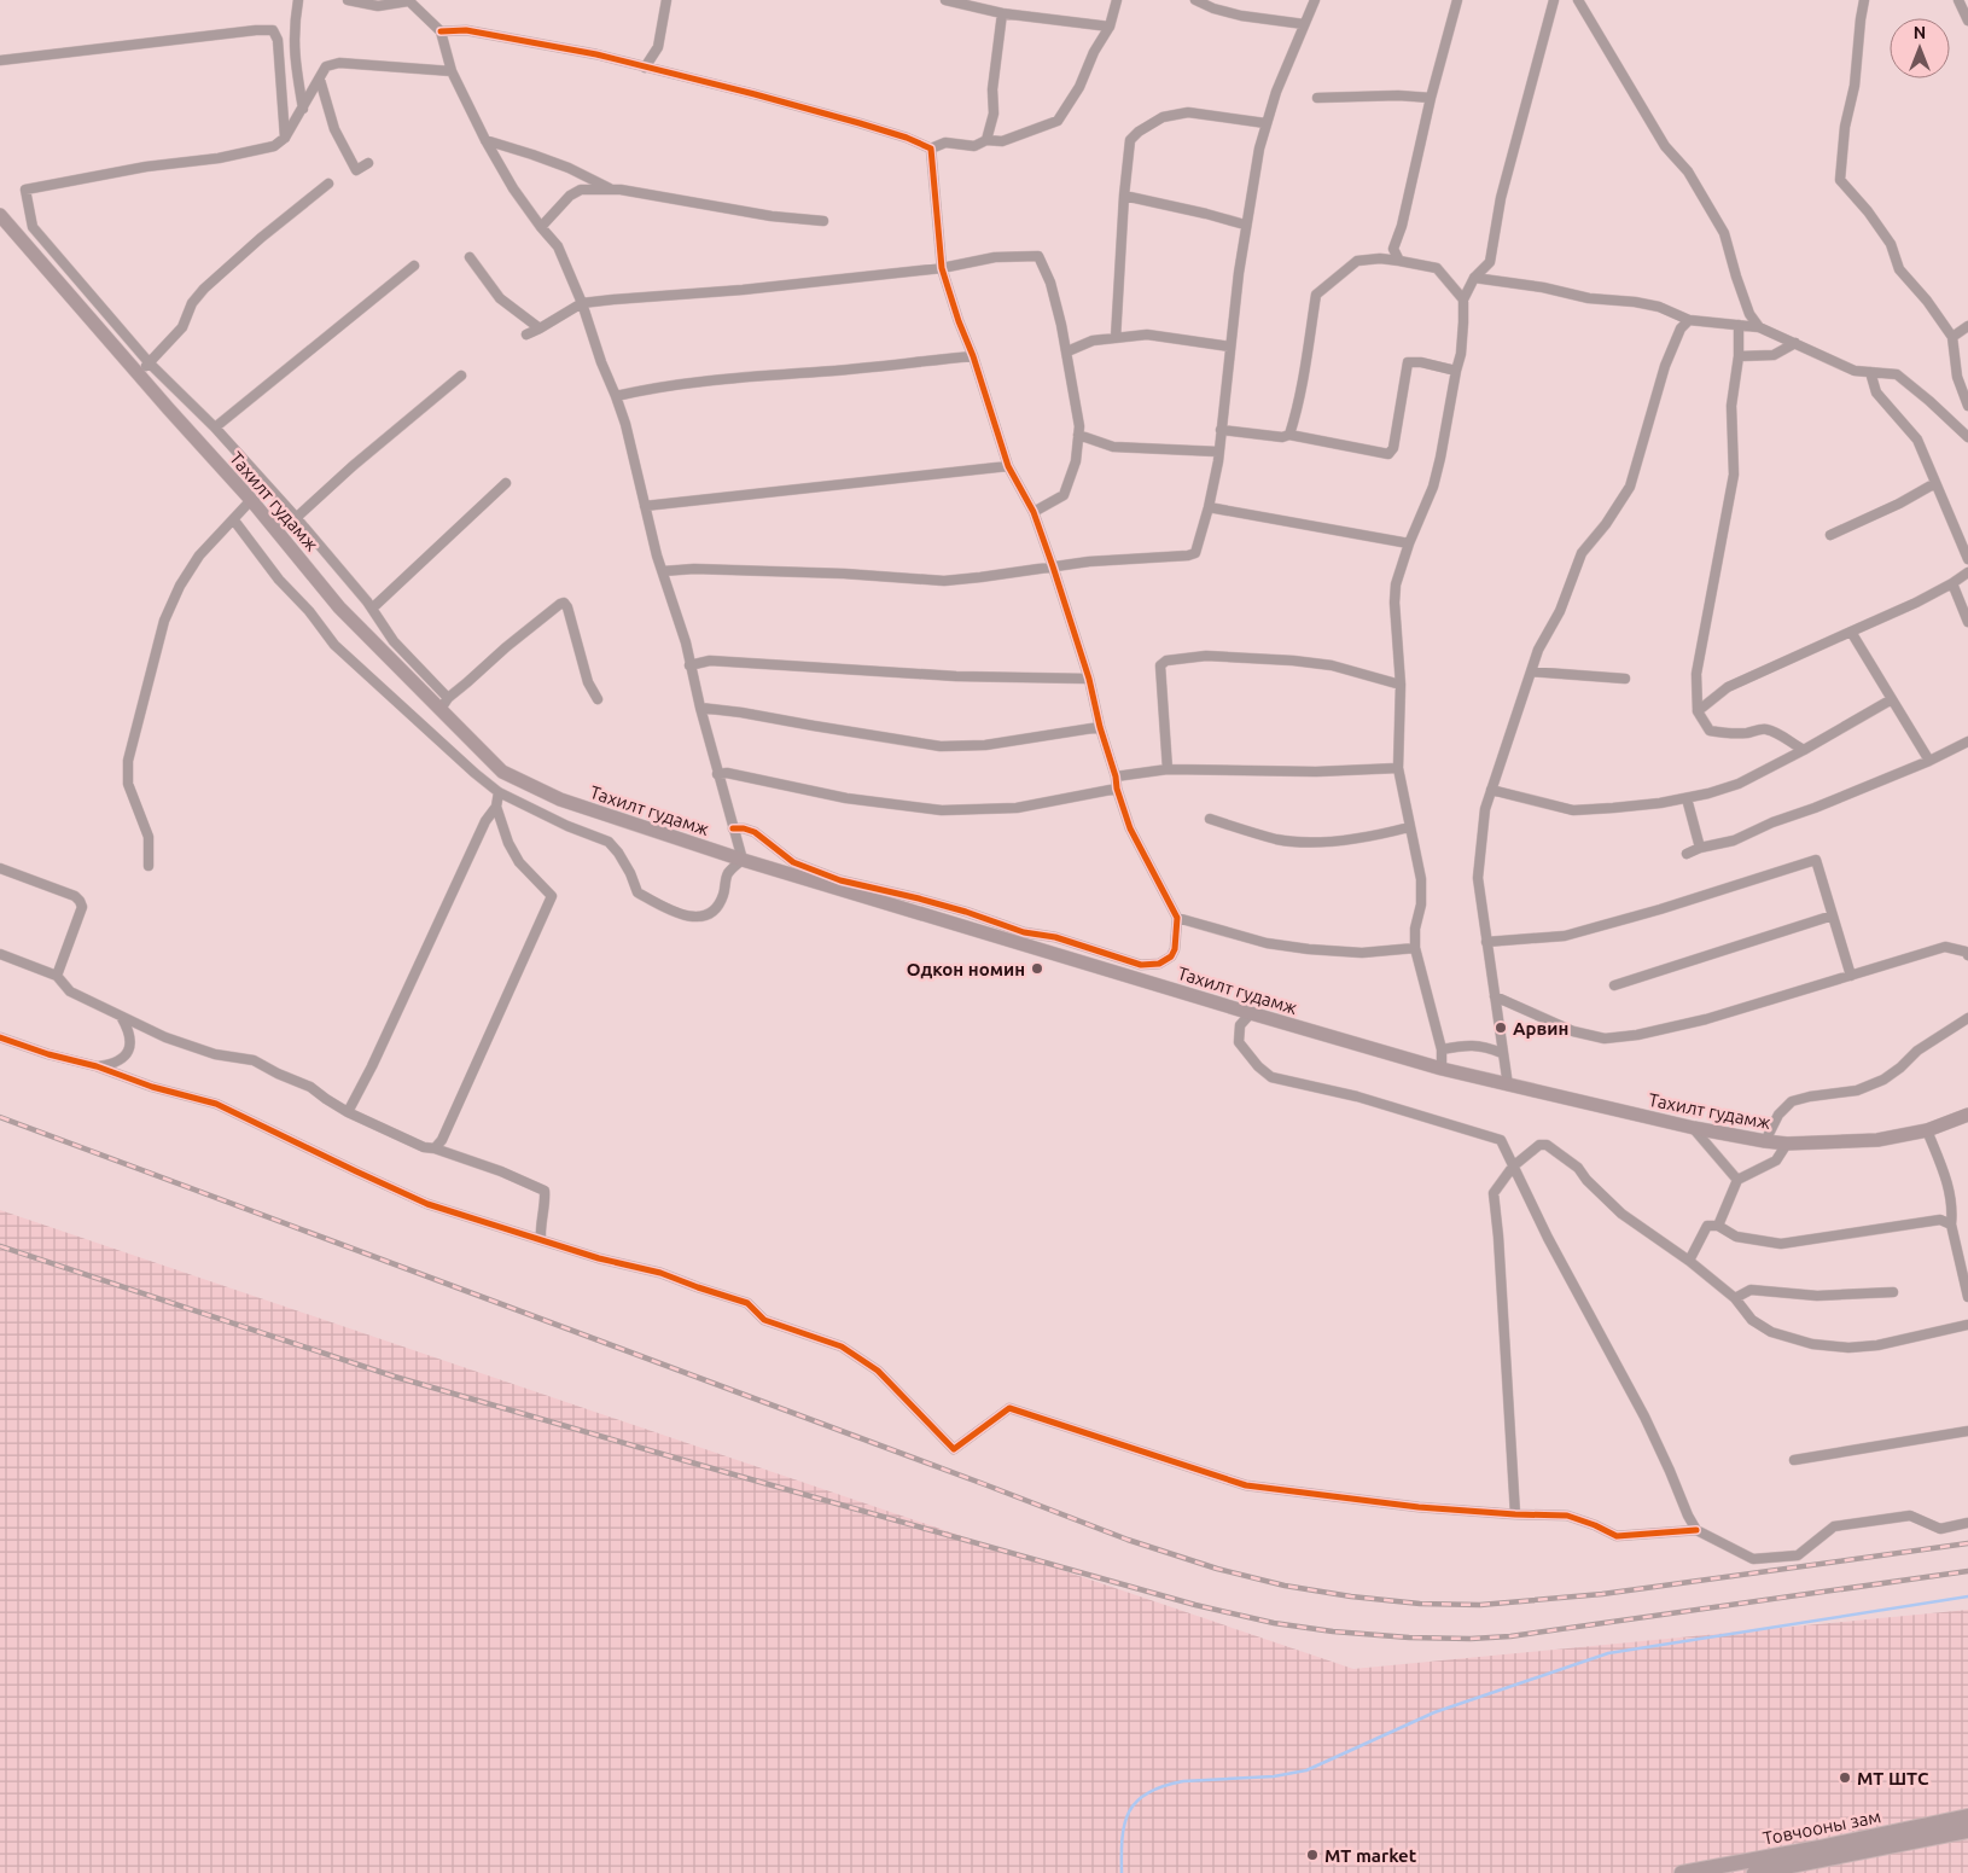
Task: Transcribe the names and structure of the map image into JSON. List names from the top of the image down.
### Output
{
  "streets": {
    "highway": ["Товчооны зам"],
    "main road": ["Тахилт гудамж"]
  },
  "places": [
    "Одкон номин",
    "Арвин",
    "MT ШТС",
    "MT market"
  ],
  "north": "top"
}
